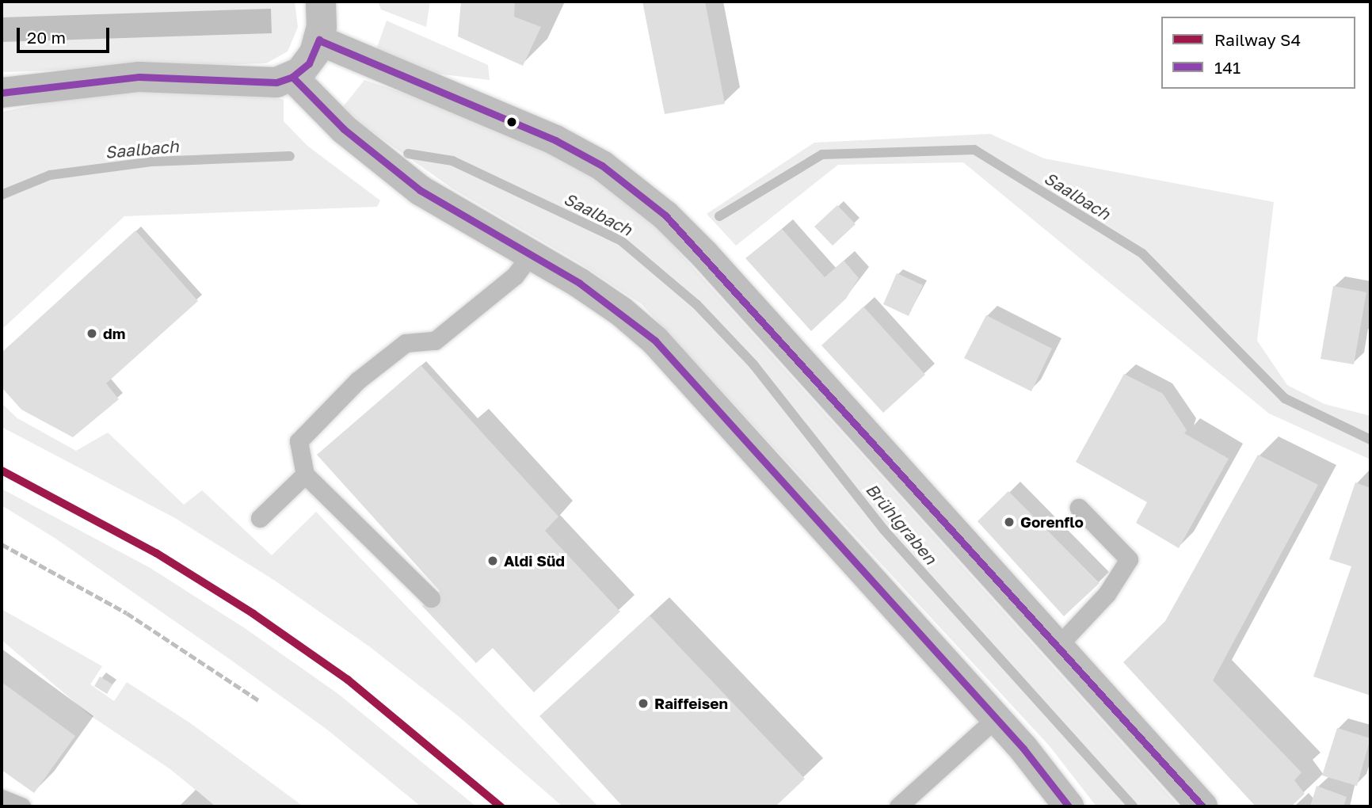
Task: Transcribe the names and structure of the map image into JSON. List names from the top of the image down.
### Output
{
  "water": ["Saalbach", "Brühlgraben"],
  "places": [
    "dm",
    "Gorenflo",
    "Aldi Süd",
    "Raiffeisen"
  ],
  "lines": ["transit line 141", "rail line S4"],
  "legend": ["Railway S4", "141"],
  "scale_bar": "20 m"
}
